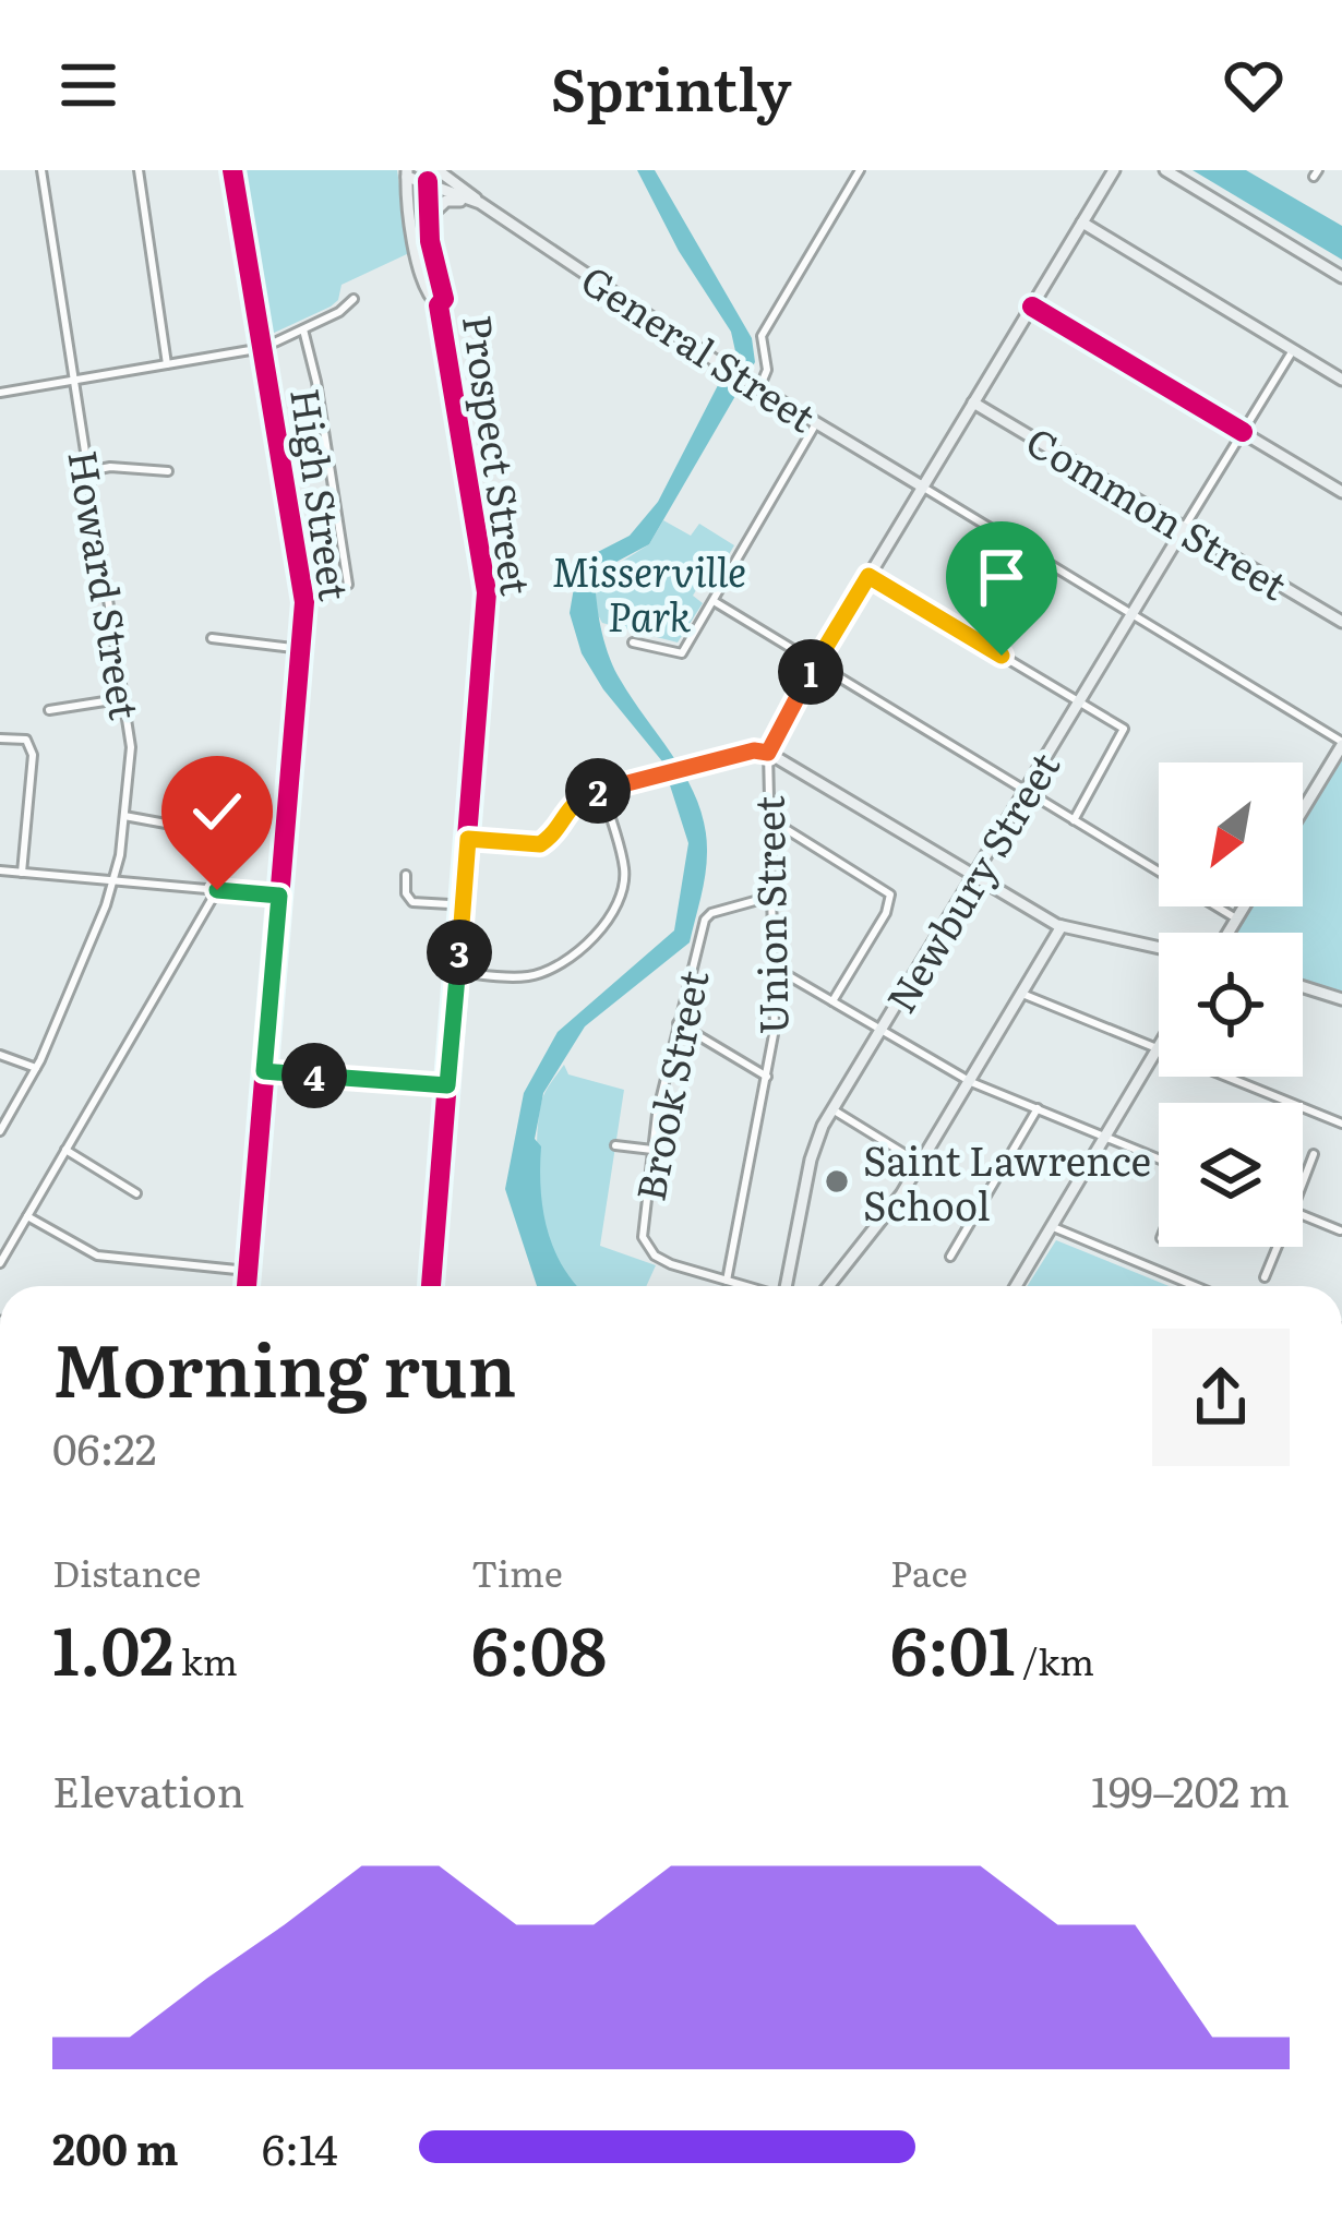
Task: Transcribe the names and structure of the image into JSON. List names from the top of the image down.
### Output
{
  "streets": {
    "main road": [
      "General Street",
      "Prospect Street",
      "Common Street",
      "Newbury Street",
      "Union Street"
    ],
    "street": ["High Street", "Howard Street", "Brook Street"]
  },
  "crossings": [
    ["General Street", "Prospect Street"],
    ["General Street", "Union Street"],
    ["Common Street", "Newbury Street"],
    ["Common Street", "Union Street"],
    ["Union Street", "Brook Street"]
  ],
  "parks": ["Misserville Park"],
  "places": ["Saint Lawrence School"],
  "north": "bottom left",
  "page": {
    "header": "Sprintly",
    "pins": [
      "1",
      "2",
      "3",
      "4"
    ],
    "heading": ["Morning run", "06:22"],
    "stats": [
      ["Distance", "1.02 km"],
      ["Time", "6:08"],
      ["Pace", "6:01 /km"]
    ],
    "chart": ["Elevation", "199–202 m"],
    "list": [
      {
        "name": "200 m",
        "note": "6:14"
      }
    ]
  }
}
